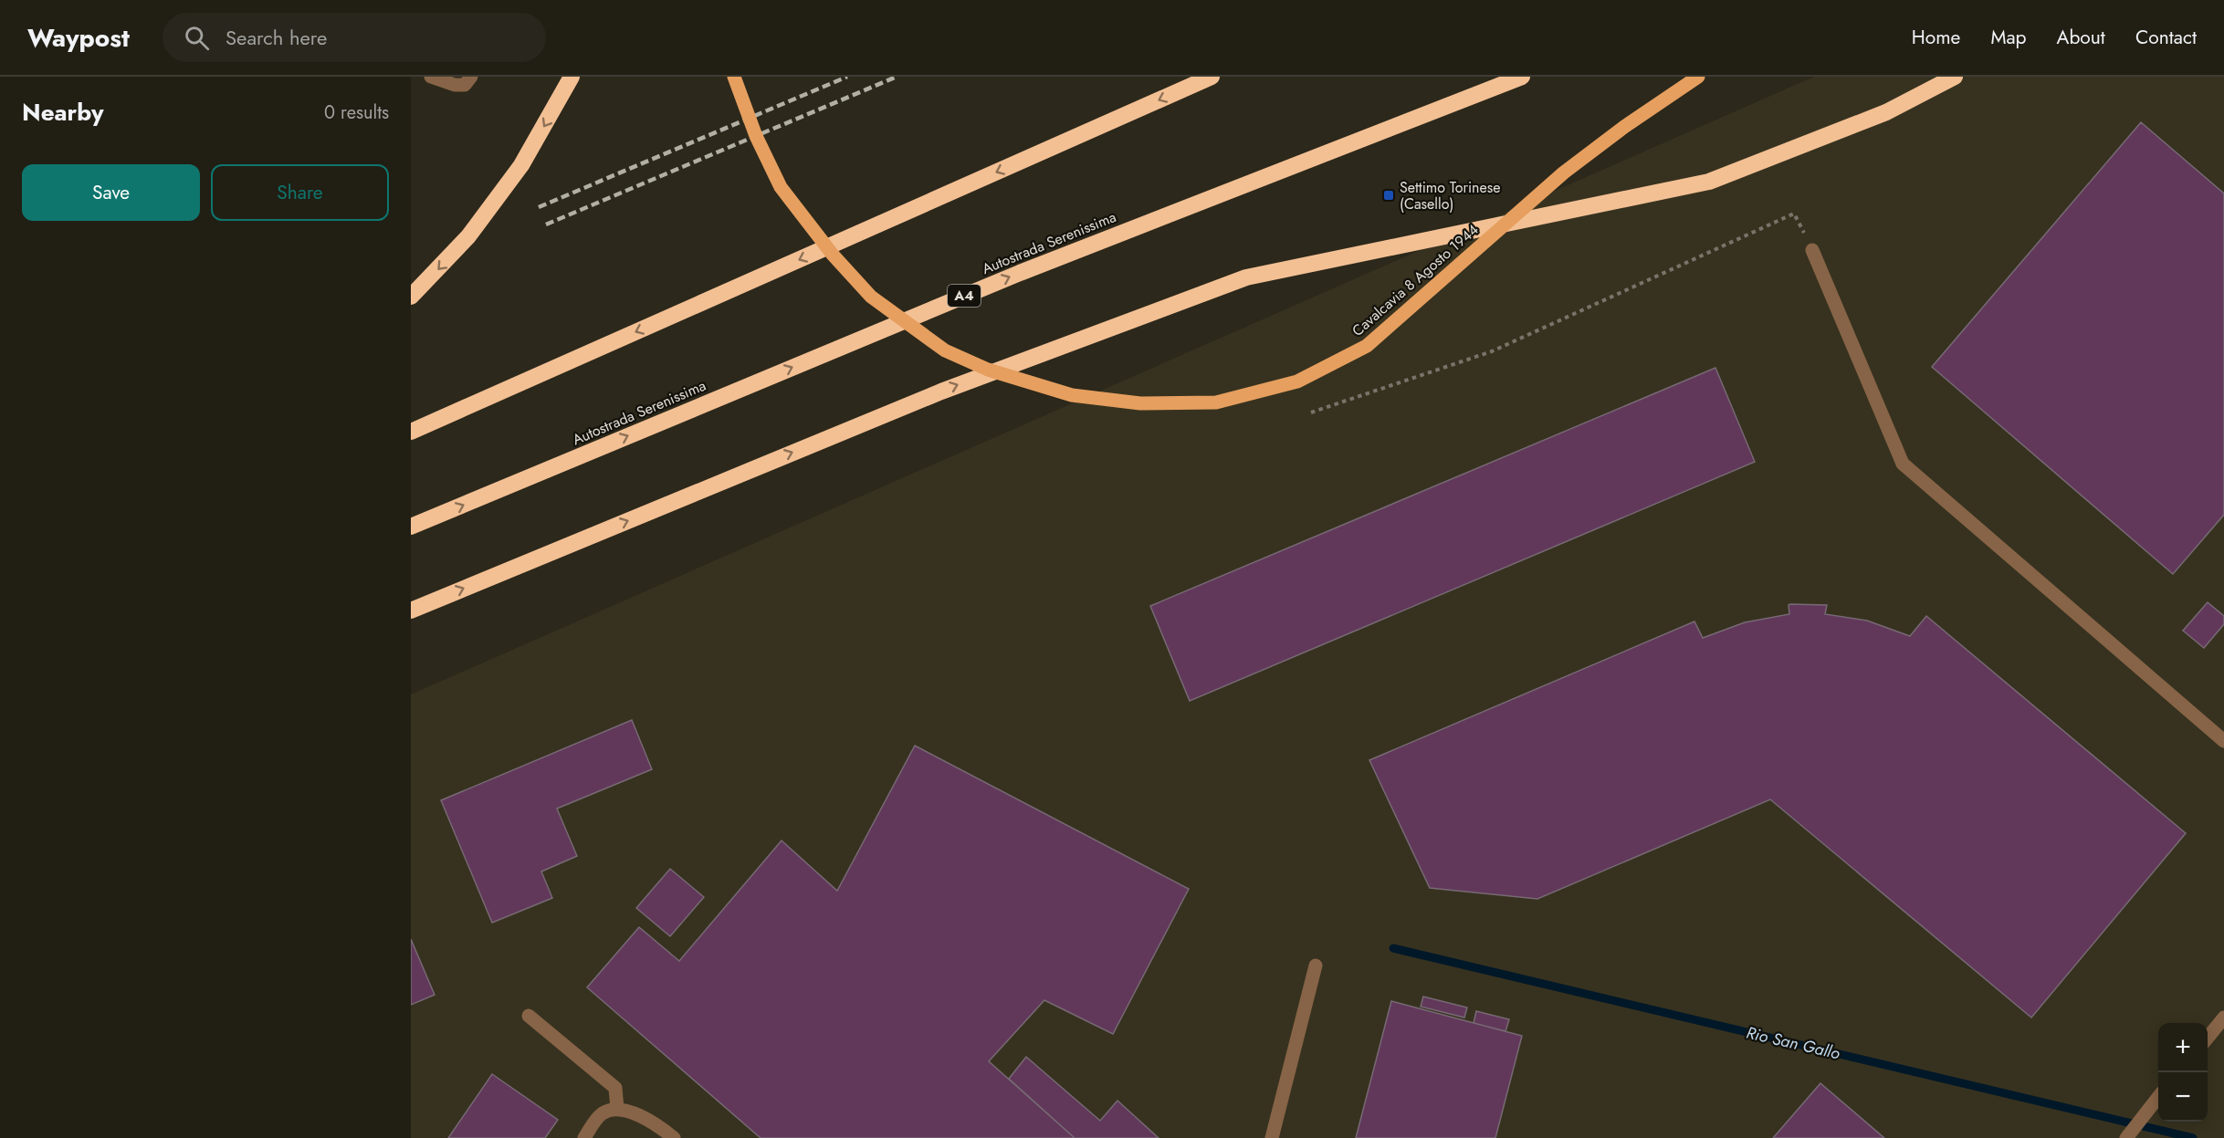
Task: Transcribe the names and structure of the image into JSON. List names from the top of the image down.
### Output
{
  "streets": {
    "highway": ["Autostrada Serenissima", "A4"],
    "main road": ["Cavalcavia 8 Agosto 1944"]
  },
  "water": ["Rio San Gallo"],
  "places": {
    "transit": ["Settimo Torinese (Casello)"]
  },
  "page": {
    "header": "Waypost",
    "search": "Search here",
    "nav": [
      "Home",
      "Map",
      "About",
      "Contact"
    ],
    "heading": ["Nearby", "0 results"],
    "buttons": ["Save", "Share"],
    "map_buttons": ["+", "−"]
  }
}
